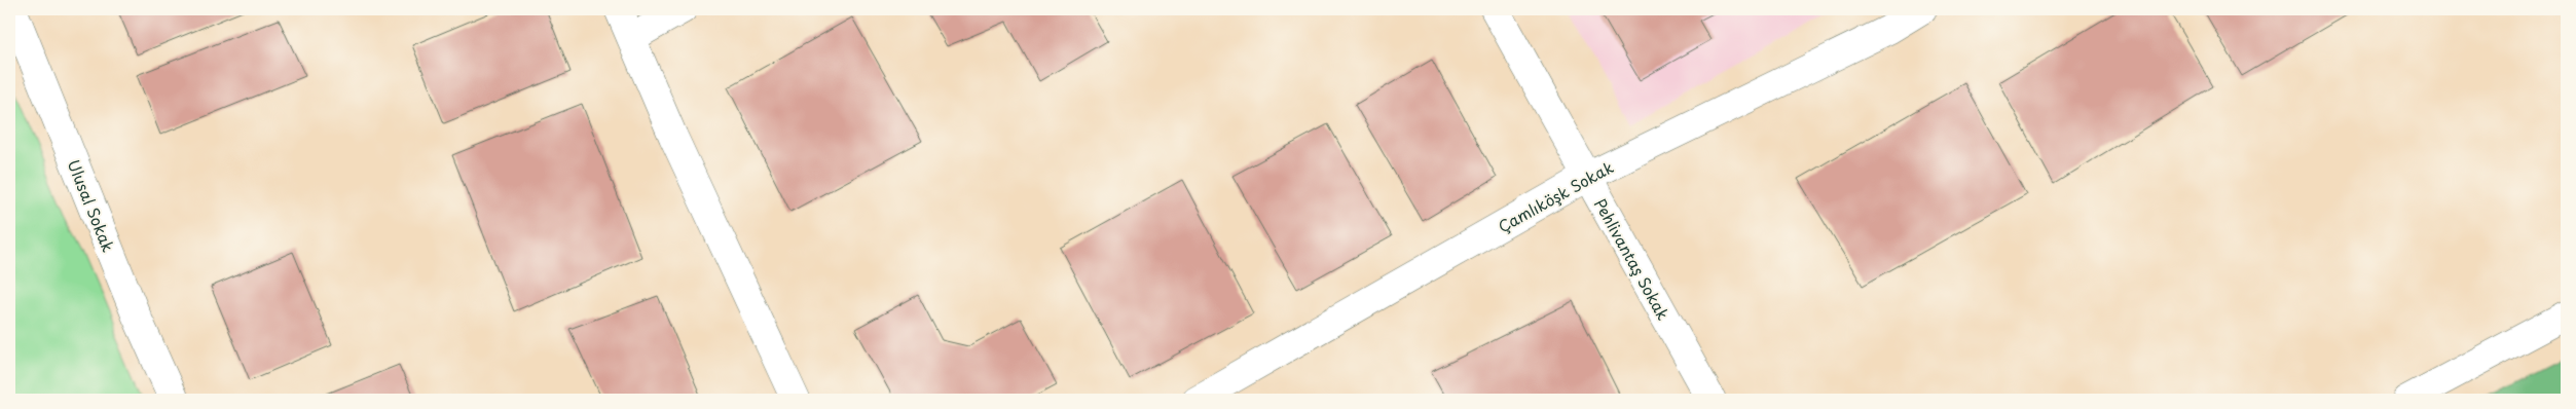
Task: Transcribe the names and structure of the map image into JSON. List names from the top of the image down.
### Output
{
  "streets": {
    "street": ["Çamlıköşk Sokak", "Ulusal Sokak", "Pehlivantaş Sokak"]
  },
  "crossings": [
    ["Çamlıköşk Sokak", "Pehlivantaş Sokak"]
  ]
}
